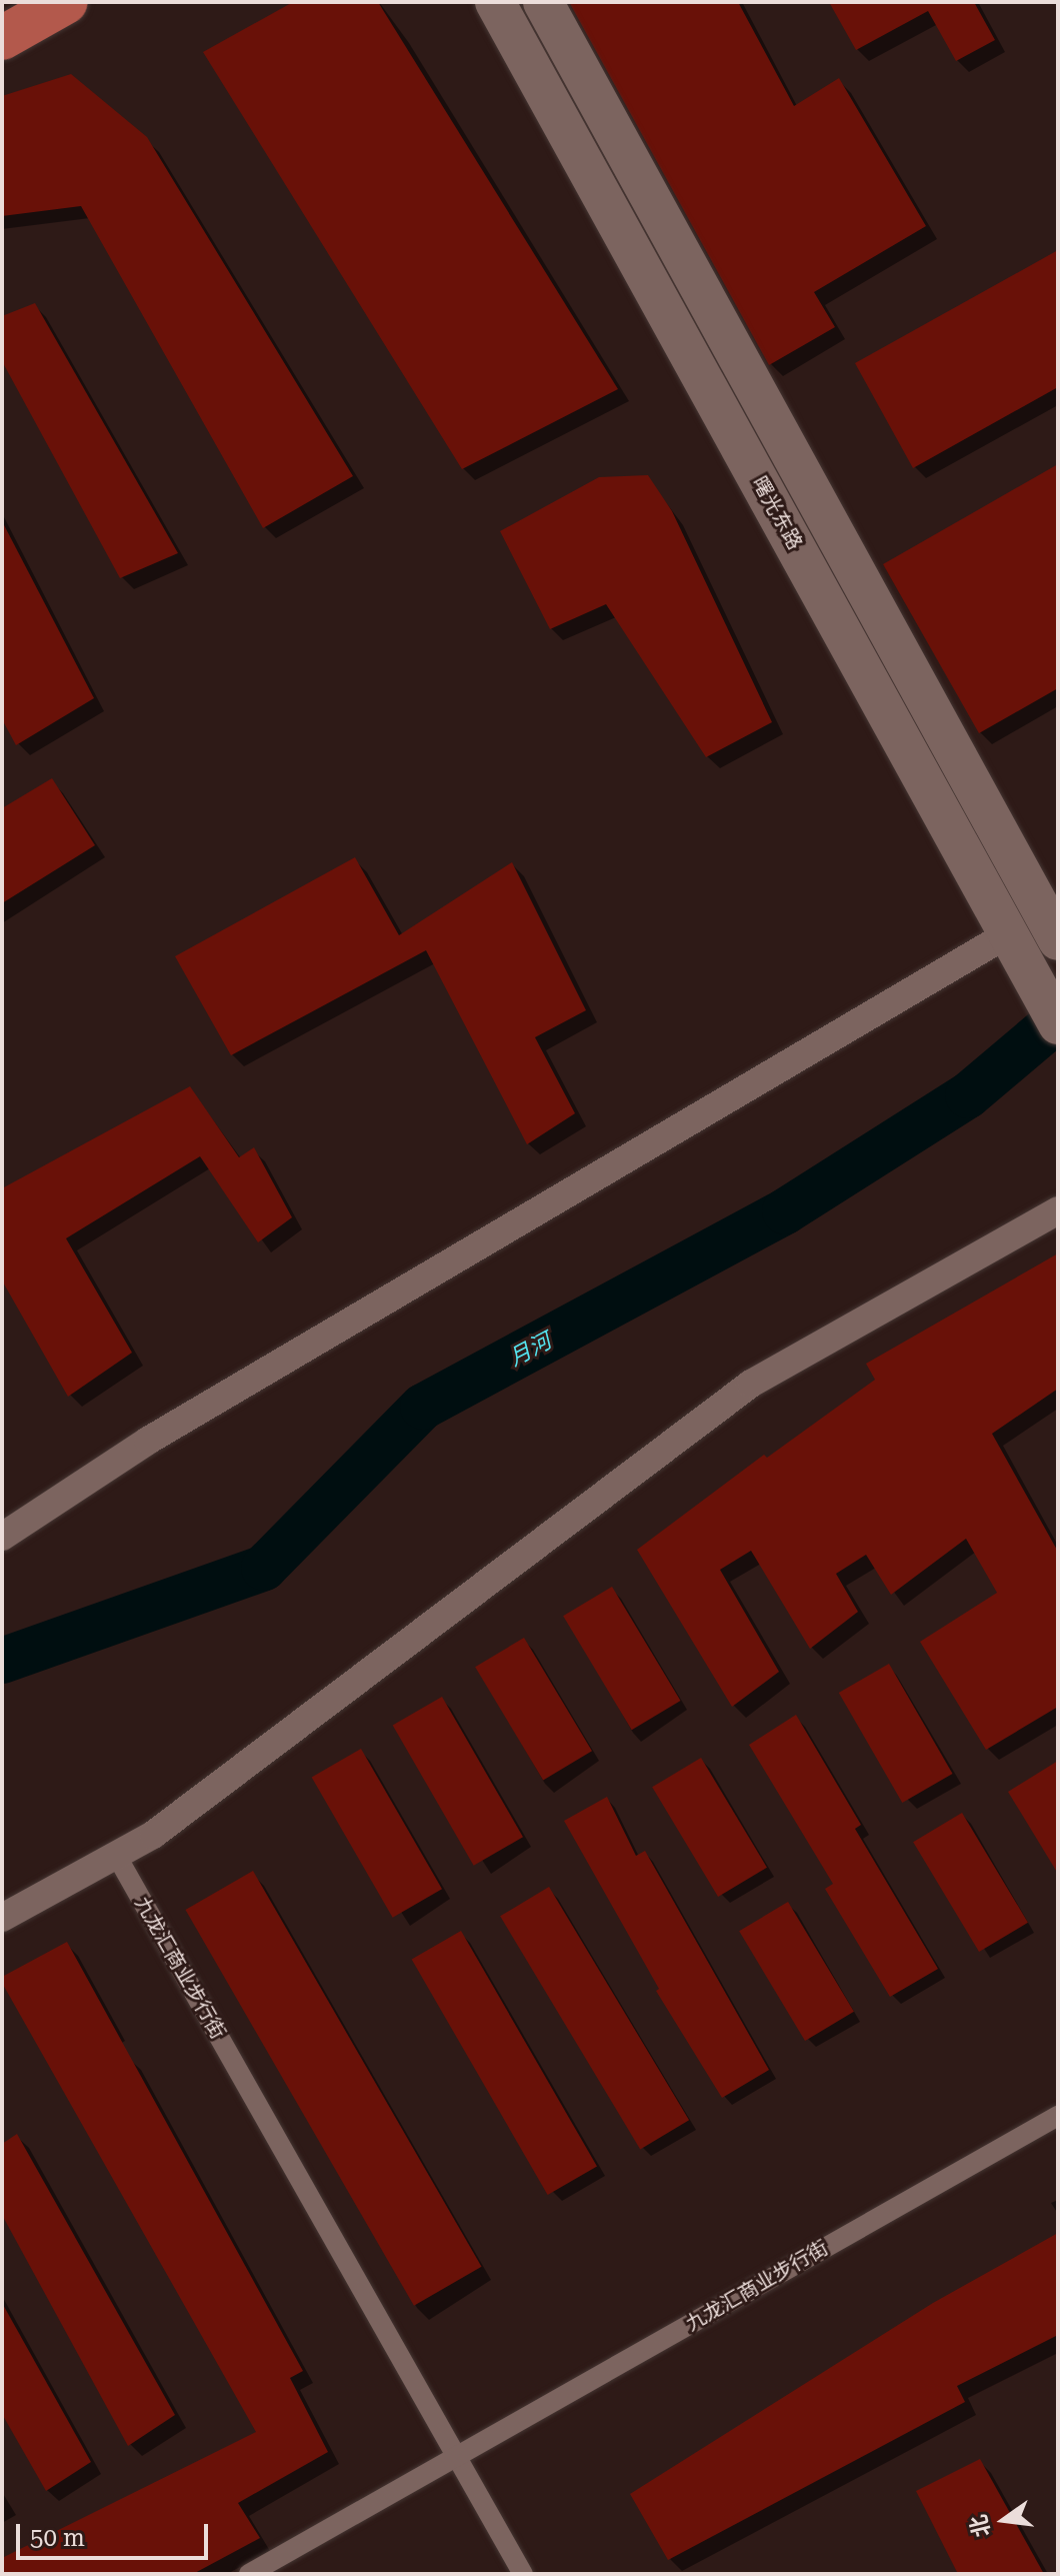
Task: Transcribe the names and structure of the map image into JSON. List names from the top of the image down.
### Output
{
  "streets": {
    "main road": ["曙光东路"],
    "street": ["九龙汇商业步行街"]
  },
  "water": ["月河"],
  "scale_bar": "50 m",
  "north": "left"
}
